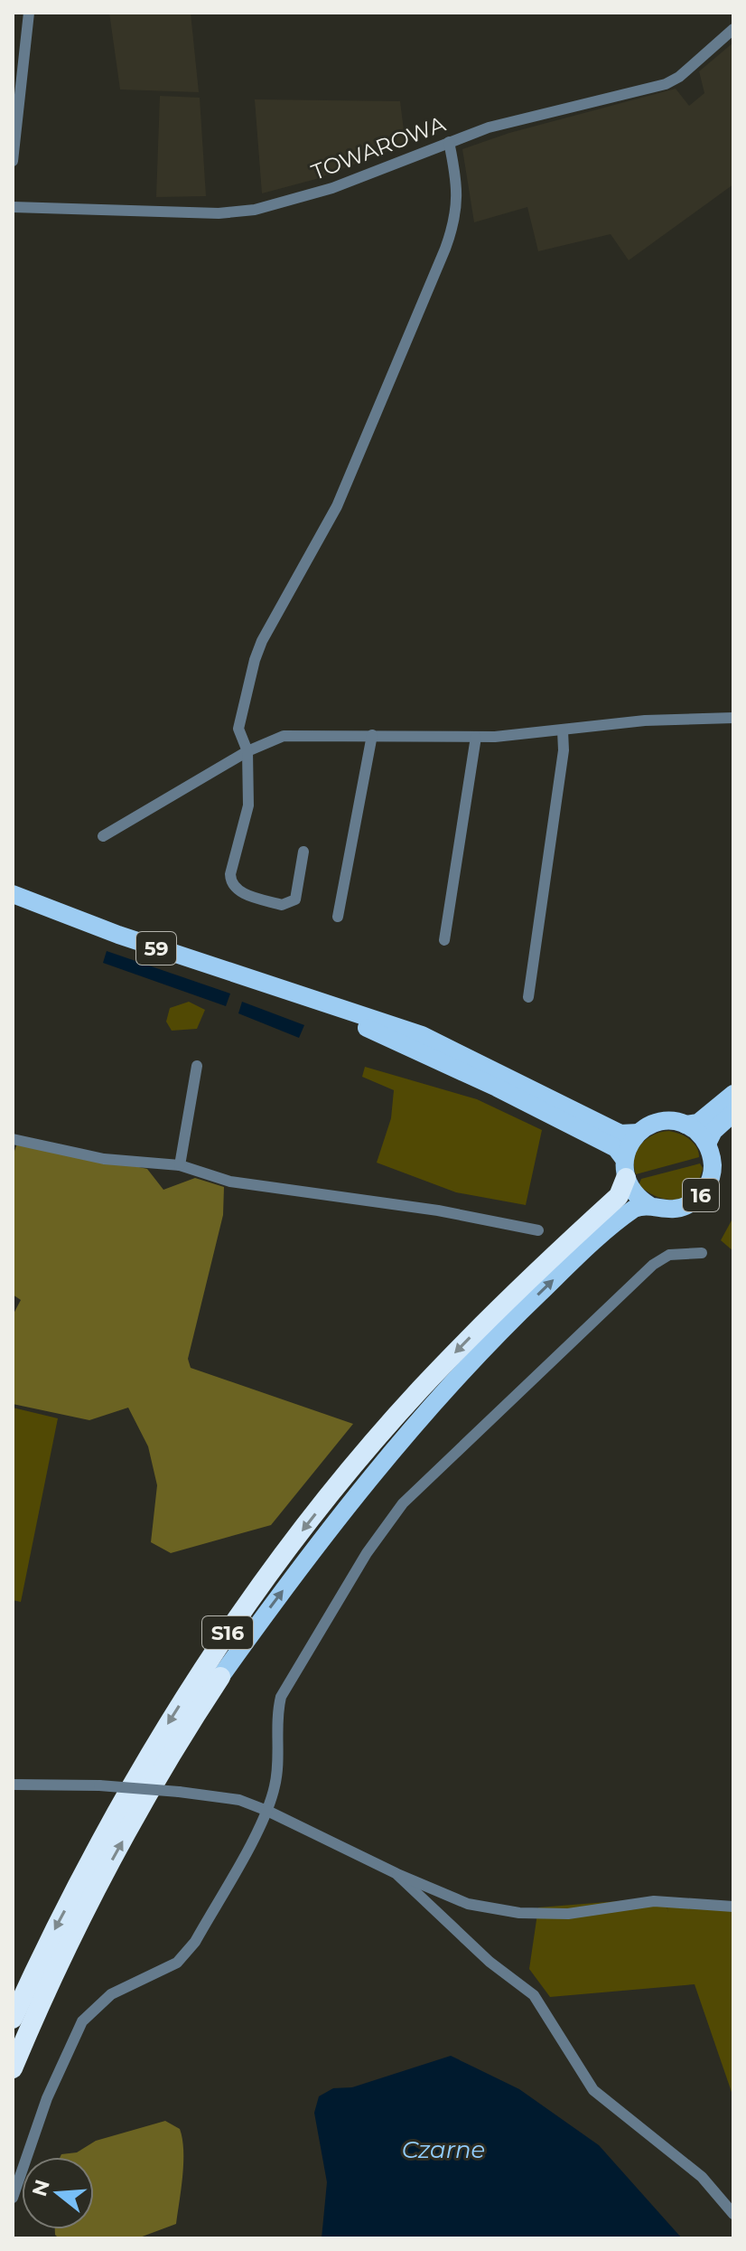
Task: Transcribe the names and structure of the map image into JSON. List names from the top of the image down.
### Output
{
  "streets": {
    "highway": ["S16"],
    "main road": ["59", "16"],
    "street": ["TOWAROWA"]
  },
  "crossings": [
    ["59", "16"],
    ["59", "S16"],
    ["16", "S16"]
  ],
  "water": ["Czarne"],
  "north": "left"
}
